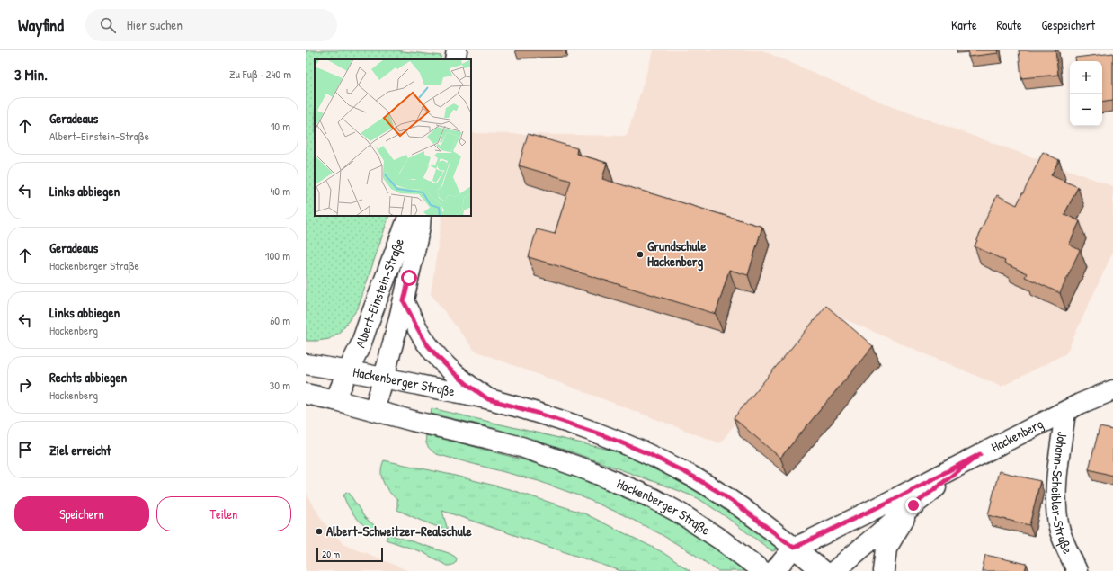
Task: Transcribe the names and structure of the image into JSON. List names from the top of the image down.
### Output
{
  "streets": {
    "street": [
      "Albert-Einstein-Straße",
      "Hackenberger Straße",
      "Hackenberg",
      "Johann-Scheibler-Straße"
    ]
  },
  "crossings": [
    ["Albert-Einstein-Straße", "Hackenberger Straße"],
    ["Hackenberger Straße", "Hackenberg"],
    ["Hackenberg", "Johann-Scheibler-Straße"]
  ],
  "places": ["Grundschule Hackenberg", "Albert-Schweitzer-Realschule"],
  "scale_bar": "20 m",
  "page": {
    "header": "Wayfind",
    "search": "Hier suchen",
    "nav": ["Karte", "Route", "Gespeichert"],
    "heading": ["3 Min.", "Zu Fuß · 240 m"],
    "map_buttons": ["+", "−"],
    "list": [
      ["Geradeaus", "Albert-Einstein-Straße", "10 m"],
      ["Links abbiegen", "40 m"],
      ["Geradeaus", "Hackenberger Straße", "100 m"],
      ["Links abbiegen", "Hackenberg", "60 m"],
      ["Rechts abbiegen", "Hackenberg", "30 m"],
      "Ziel erreicht"
    ],
    "buttons": ["Speichern", "Teilen"],
    "scale": "20 m"
  }
}
